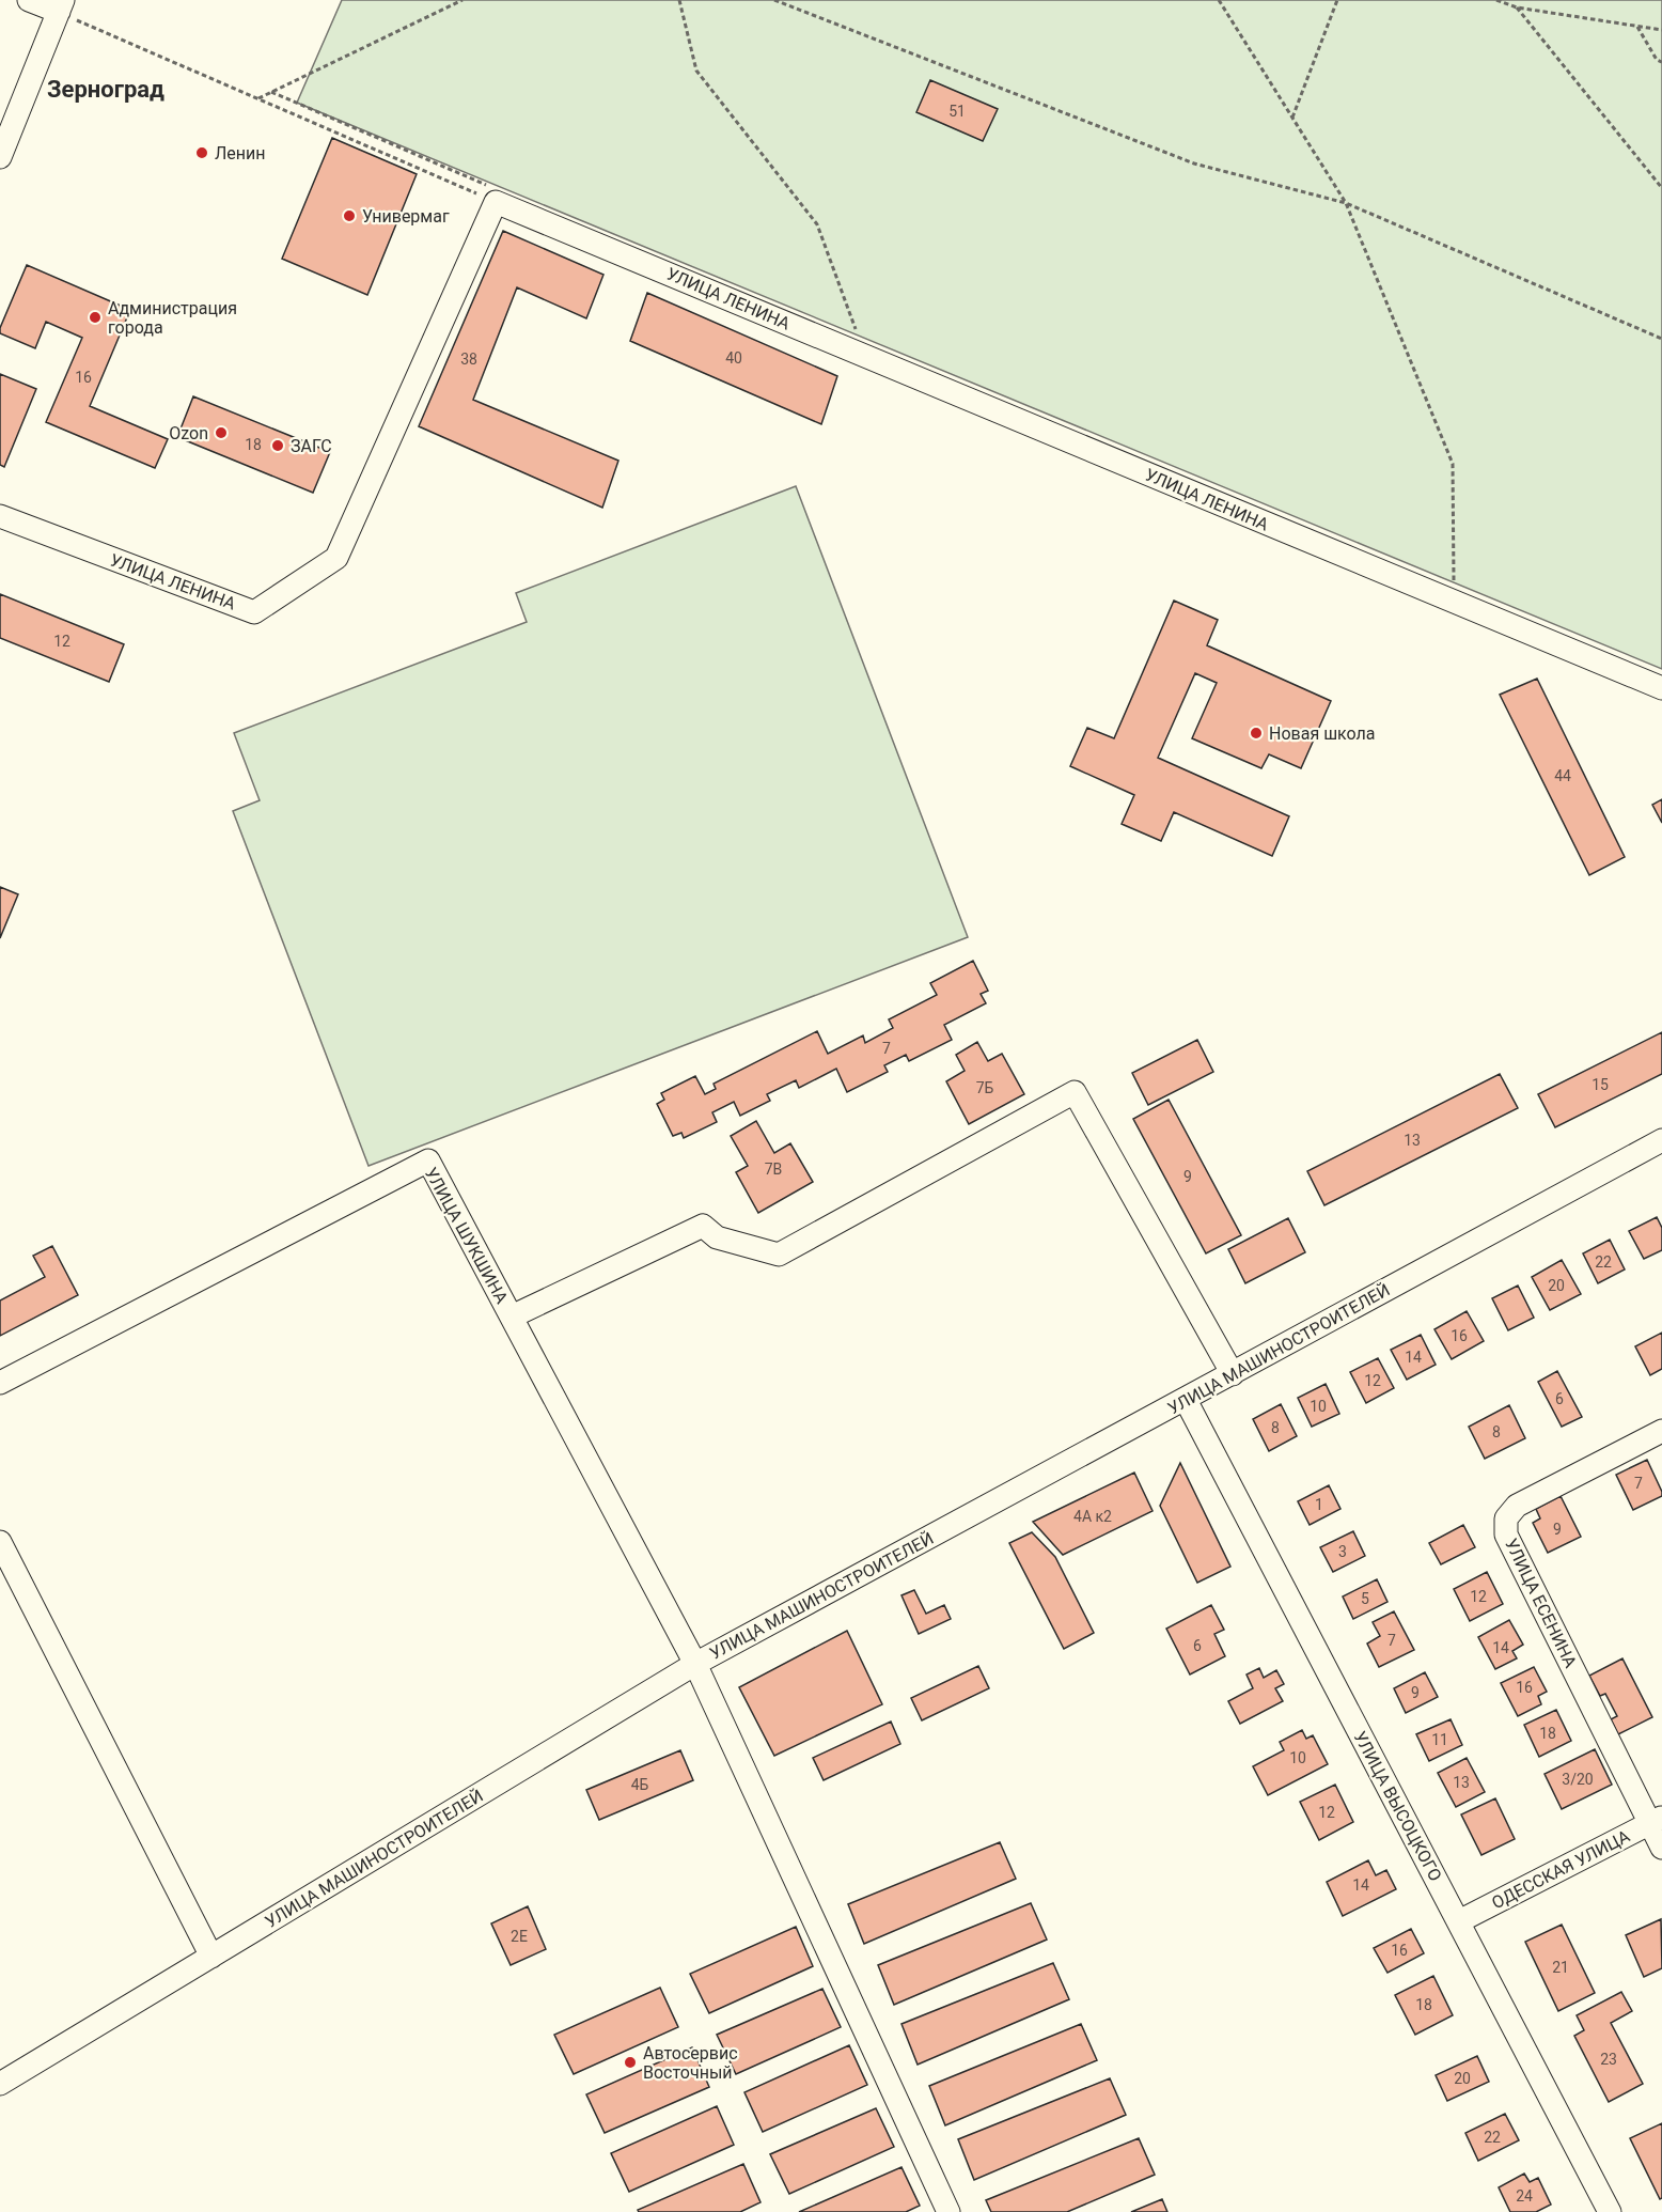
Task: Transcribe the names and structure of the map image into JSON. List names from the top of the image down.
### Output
{
  "streets": {
    "street": [
      "УЛИЦА ЛЕНИНА",
      "УЛИЦА ШУКШИНА",
      "УЛИЦА МАШИНОСТРОИТЕЛЕЙ",
      "УЛИЦА ЕСЕНИНА",
      "УЛИЦА ВЫСОЦКОГО",
      "ОДЕССКАЯ УЛИЦА"
    ]
  },
  "crossings": [
    ["УЛИЦА ШУКШИНА", "УЛИЦА МАШИНОСТРОИТЕЛЕЙ"],
    ["УЛИЦА МАШИНОСТРОИТЕЛЕЙ", "УЛИЦА ВЫСОЦКОГО"],
    ["УЛИЦА ЕСЕНИНА", "ОДЕССКАЯ УЛИЦА"],
    ["УЛИЦА ВЫСОЦКОГО", "ОДЕССКАЯ УЛИЦА"]
  ],
  "districts": ["Зерноград"],
  "places": [
    "Ленин",
    "Универмаг",
    "Администрация города",
    "Ozon",
    "ЗАГС",
    "Новая школа",
    "Автосервис Восточный"
  ],
  "house_numbers": [
    "51",
    "40",
    "38",
    "16",
    "18",
    "12",
    "44",
    "7",
    "15",
    "7Б",
    "13",
    "7В",
    "9",
    "22",
    "20",
    "16",
    "14",
    "12",
    "6",
    "10",
    "8",
    "8",
    "7",
    "1",
    "4А к2",
    "9",
    "3",
    "12",
    "5",
    "7",
    "6",
    "14",
    "16",
    "9",
    "18",
    "11",
    "10",
    "3/20",
    "13",
    "4Б",
    "12",
    "14",
    "2Е",
    "16",
    "21",
    "18",
    "23",
    "20",
    "22",
    "24"
  ]
}
